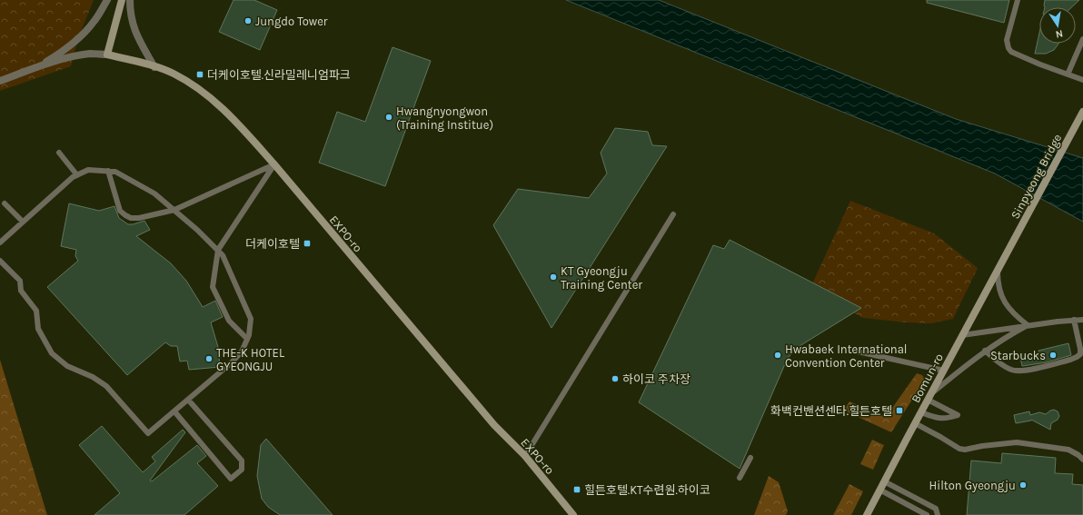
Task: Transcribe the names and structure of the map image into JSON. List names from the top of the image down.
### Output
{
  "streets": {
    "main road": ["Sinpyeong Bridge", "EXPO-ro", "Bomun-ro"]
  },
  "crossings": [
    ["Sinpyeong Bridge", "Bomun-ro"]
  ],
  "places": {
    "other": [
      "Jungdo Tower",
      "Hwangnyongwon (Training Institue)",
      "KT Gyeongju Training Center",
      "Hwabaek International Convention Center",
      "Starbucks",
      "THE-K HOTEL GYEONGJU",
      "하이코 주차장",
      "Hilton Gyeongju"
    ],
    "transit": [
      "더케이호텔.신라밀레니엄파크",
      "더케이호텔",
      "화백컨밴션센타.힐튼호텔",
      "힐튼호텔.KT수련원.하이코"
    ]
  },
  "north": "bottom"
}
